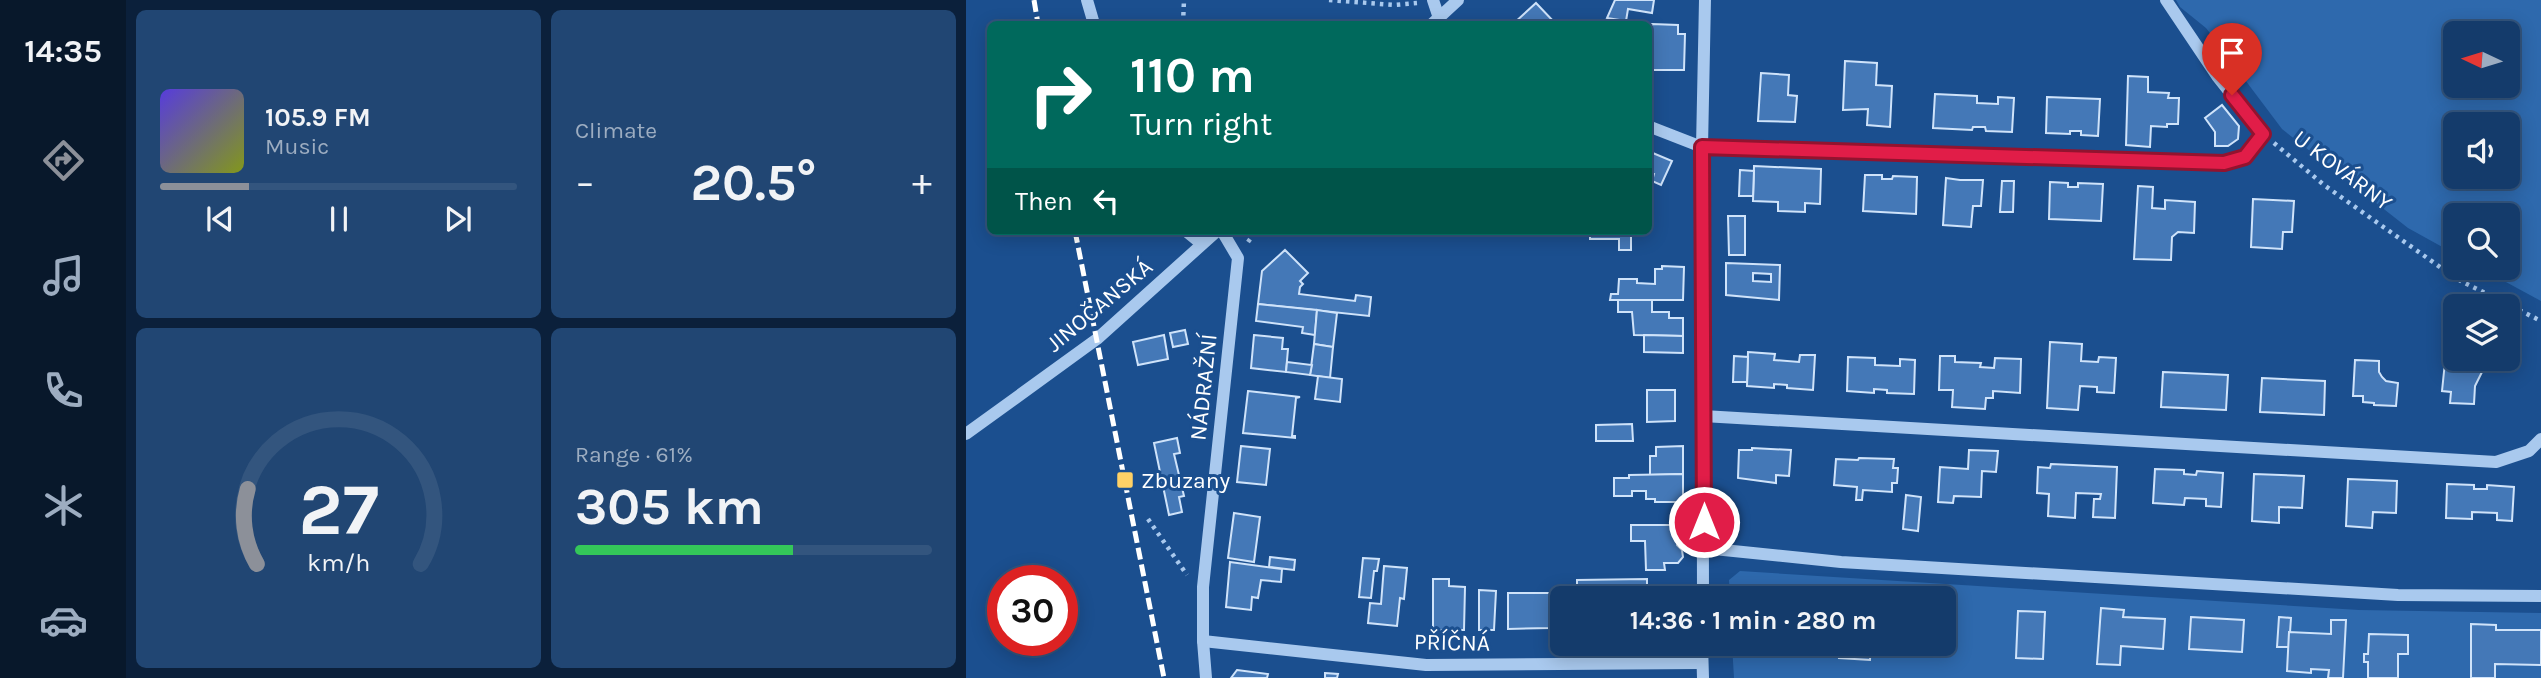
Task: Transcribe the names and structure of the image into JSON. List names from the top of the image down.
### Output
{
  "streets": {
    "street": [
      "U KOVÁRNY",
      "JINOČANSKÁ",
      "NÁDRAŽNÍ",
      "PŘÍČNÁ"
    ]
  },
  "crossings": [
    ["NÁDRAŽNÍ", "PŘÍČNÁ"]
  ],
  "places": {
    "transit": ["Zbuzany"]
  },
  "north": "left",
  "page": {
    "tabs": "14:35",
    "tile": [
      "Climate",
      ["Range · 61%", "305 km"]
    ],
    "turn": ["110 m", "Turn right"],
    "song": ["105.9 FM", "Music"],
    "heat": ["−", "20.5°", "+"],
    "then": "Then",
    "limit": "30",
    "trip": "14:36 · 1 min · 280 m",
    "gauge": ["27", "km/h"]
  }
}
